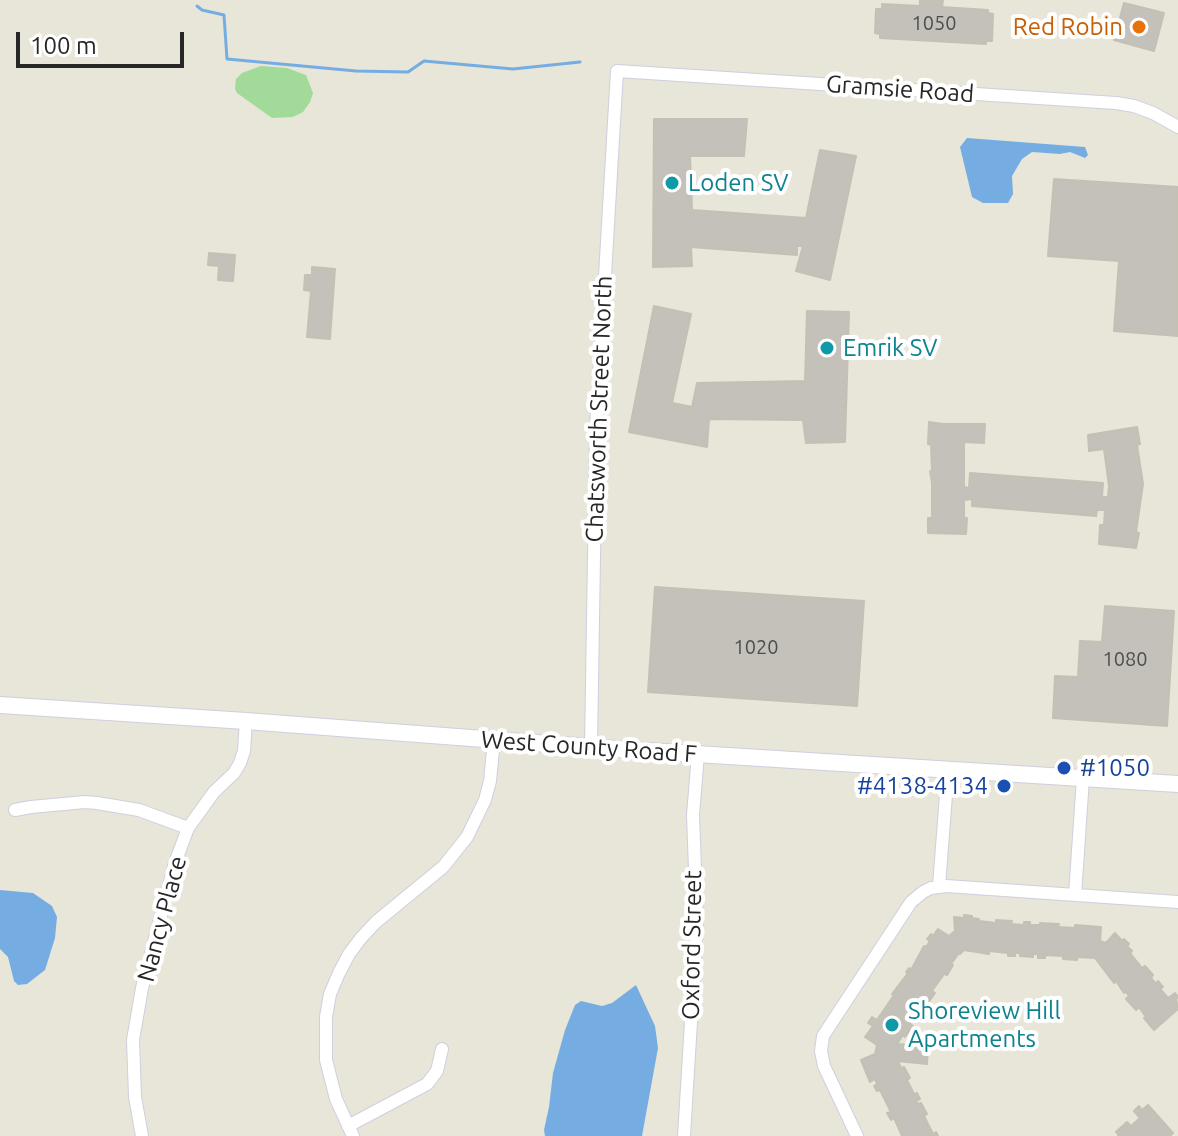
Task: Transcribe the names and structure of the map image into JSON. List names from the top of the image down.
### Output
{
  "streets": {
    "street": [
      "Gramsie Road",
      "Chatsworth Street North",
      "West County Road F",
      "Nancy Place",
      "Oxford Street"
    ]
  },
  "crossings": [
    ["Gramsie Road", "Chatsworth Street North"],
    ["Chatsworth Street North", "West County Road F"],
    ["West County Road F", "Nancy Place"],
    ["West County Road F", "Oxford Street"]
  ],
  "places": [
    "Red Robin",
    "Loden SV",
    "Emrik SV",
    "#1050",
    "#4138-4134",
    "Shoreview Hill Apartments"
  ],
  "house_numbers": ["1050", "1020", "1080"],
  "scale_bar": "100 m"
}
